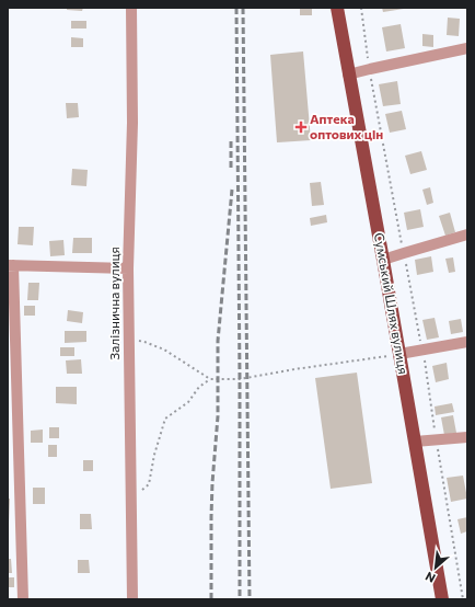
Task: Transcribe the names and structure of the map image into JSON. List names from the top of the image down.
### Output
{
  "streets": {
    "main road": ["Сумський Шлях вулиця"],
    "street": ["Залізнична вулиця"]
  },
  "places": {
    "health": ["Аптека оптових цін"]
  },
  "north": "bottom left"
}
